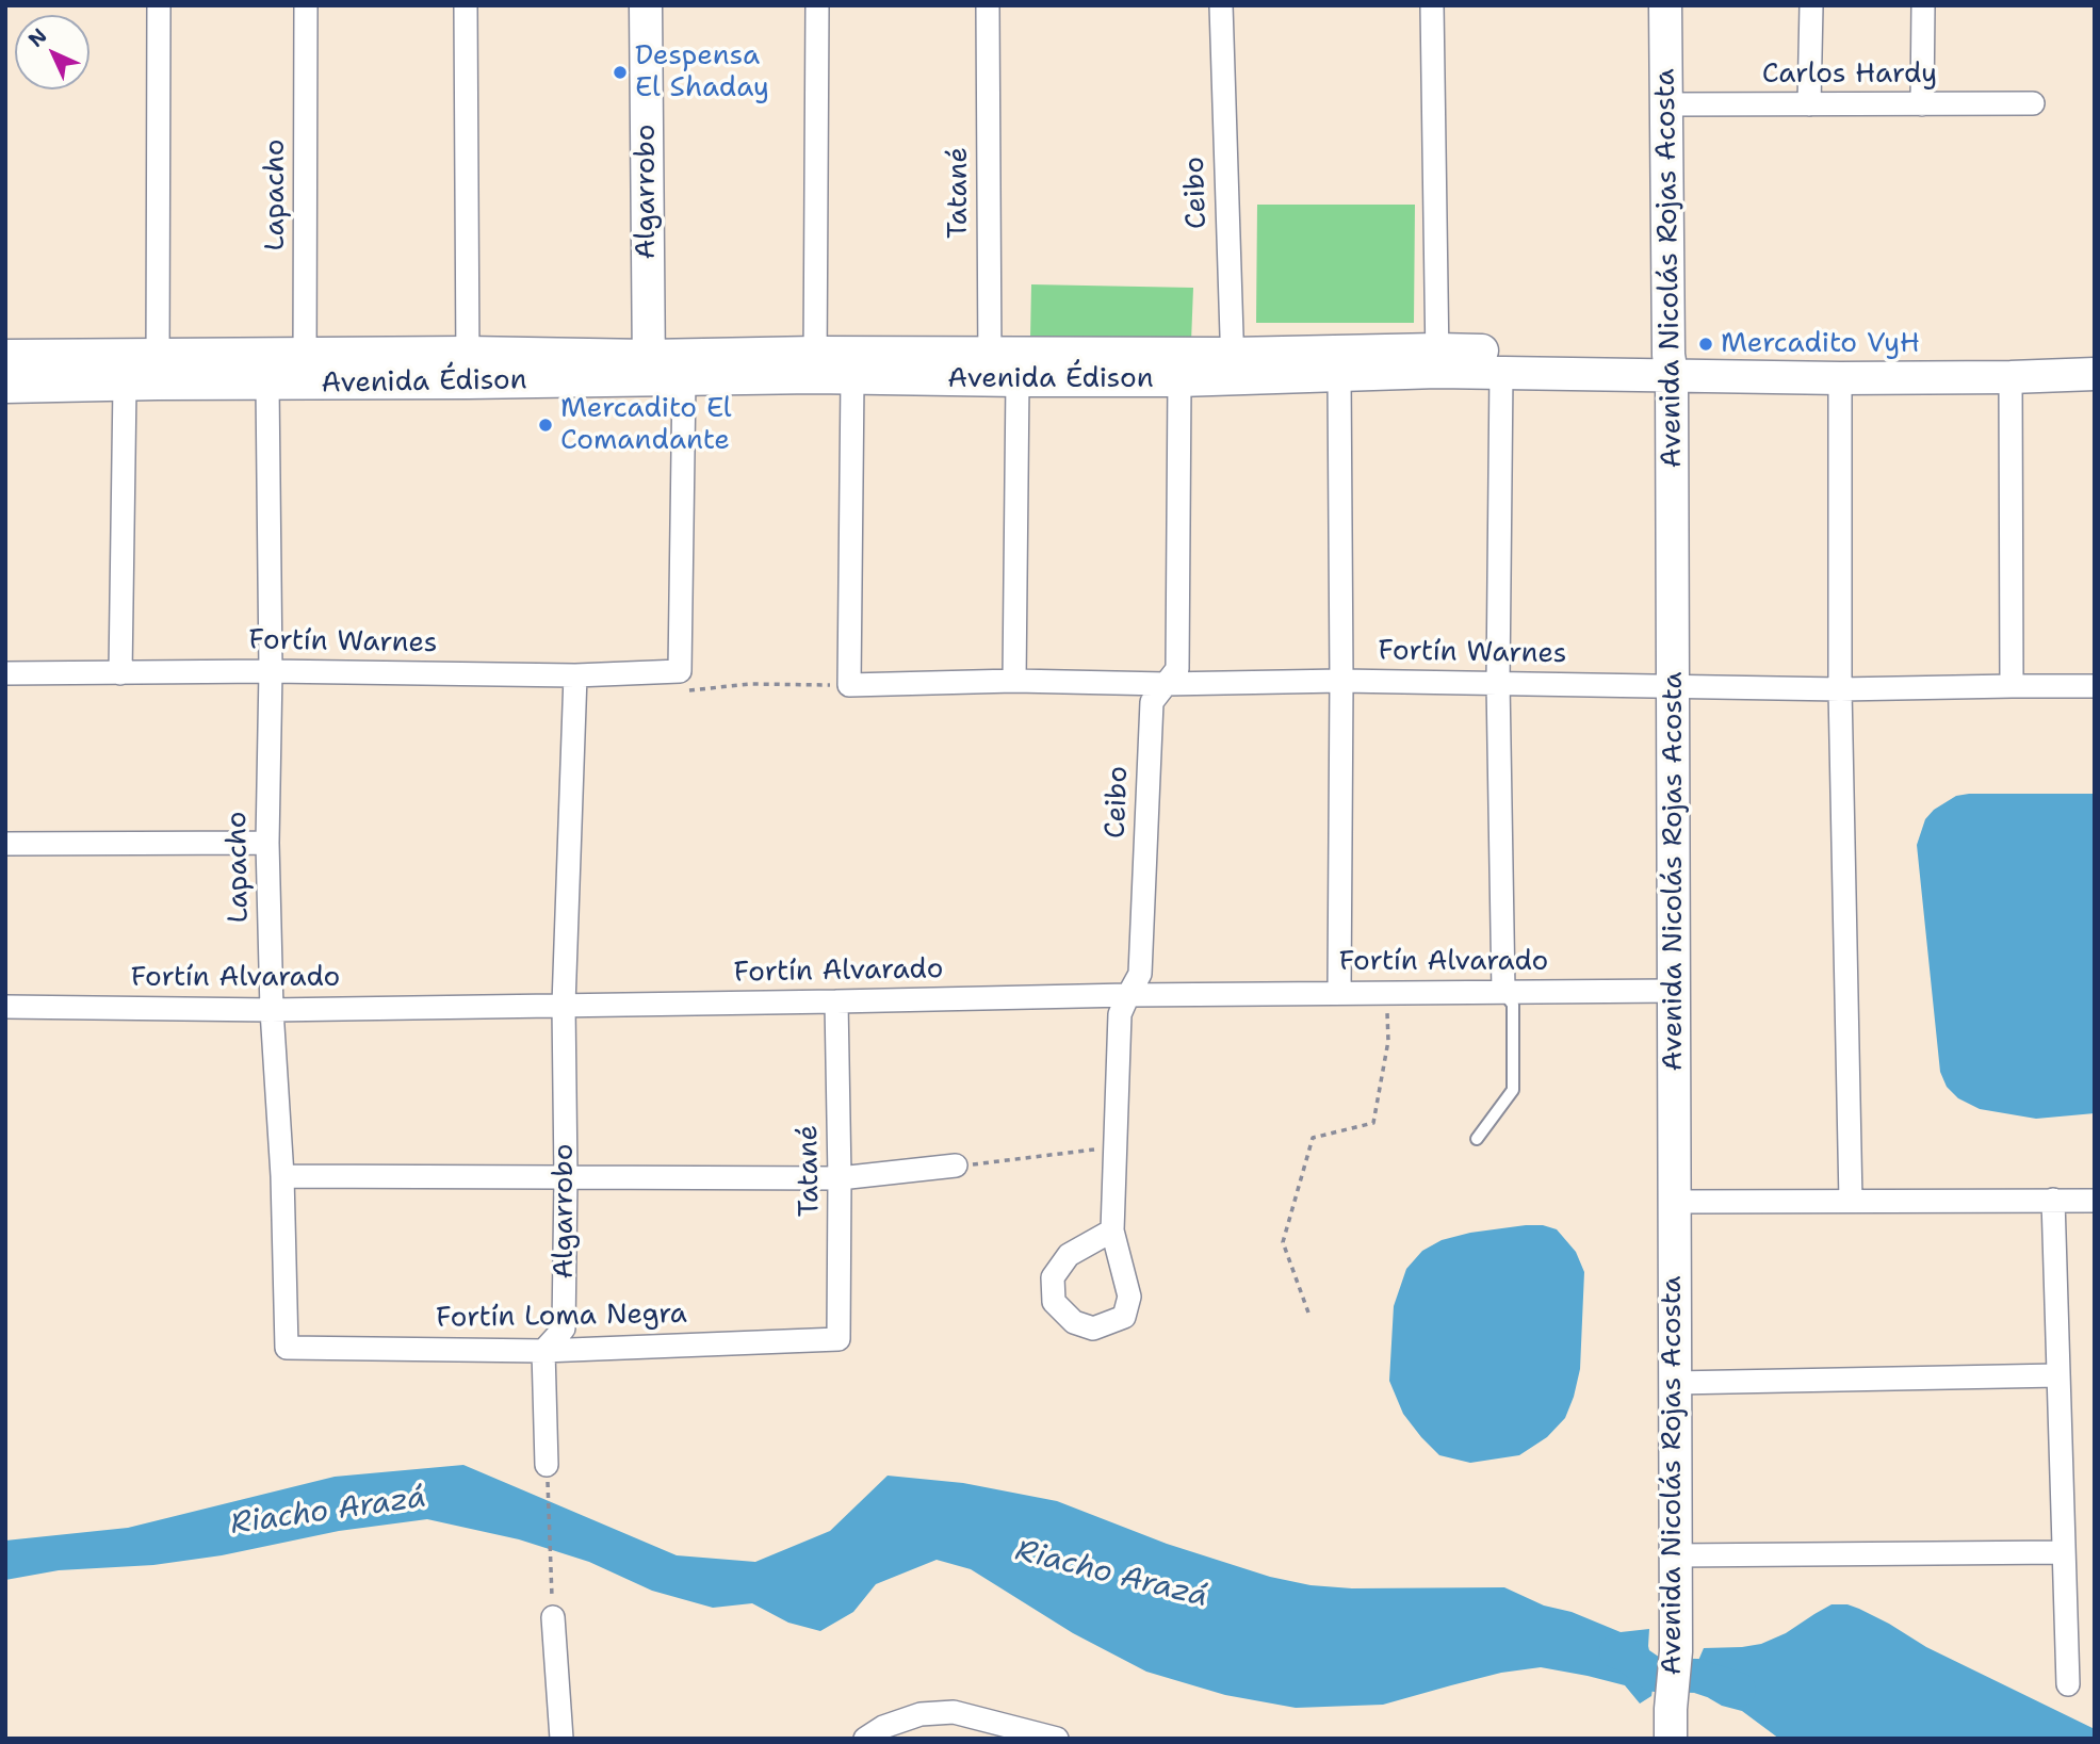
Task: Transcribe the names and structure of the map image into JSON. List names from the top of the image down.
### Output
{
  "streets": {
    "main road": ["Algarrobo", "Avenida Nicolás Rojas Acosta", "Avenida Édison"],
    "street": [
      "Carlos Hardy",
      "Tatané",
      "Ceibo",
      "Lapacho",
      "Fortín Warnes",
      "Fortín Alvarado",
      "Fortín Loma Negra"
    ]
  },
  "crossings": [
    ["Carlos Hardy", "Avenida Nicolás Rojas Acosta"],
    ["Algarrobo", "Avenida Édison"],
    ["Algarrobo", "Fortín Warnes"],
    ["Algarrobo", "Fortín Alvarado"],
    ["Algarrobo", "Fortín Loma Negra"],
    ["Tatané", "Avenida Édison"],
    ["Tatané", "Fortín Warnes"],
    ["Tatané", "Fortín Alvarado"],
    ["Tatané", "Fortín Loma Negra"],
    ["Ceibo", "Avenida Édison"],
    ["Ceibo", "Fortín Warnes"],
    ["Ceibo", "Fortín Alvarado"],
    ["Lapacho", "Avenida Édison"],
    ["Lapacho", "Fortín Warnes"],
    ["Lapacho", "Fortín Alvarado"],
    ["Lapacho", "Fortín Loma Negra"],
    ["Avenida Nicolás Rojas Acosta", "Avenida Édison"],
    ["Avenida Nicolás Rojas Acosta", "Fortín Warnes"],
    ["Avenida Nicolás Rojas Acosta", "Fortín Alvarado"]
  ],
  "water": ["Riacho Arazá"],
  "places": ["Despensa El Shaday", "Mercadito VyH", "Mercadito El Comandante"],
  "north": "top left"
}
